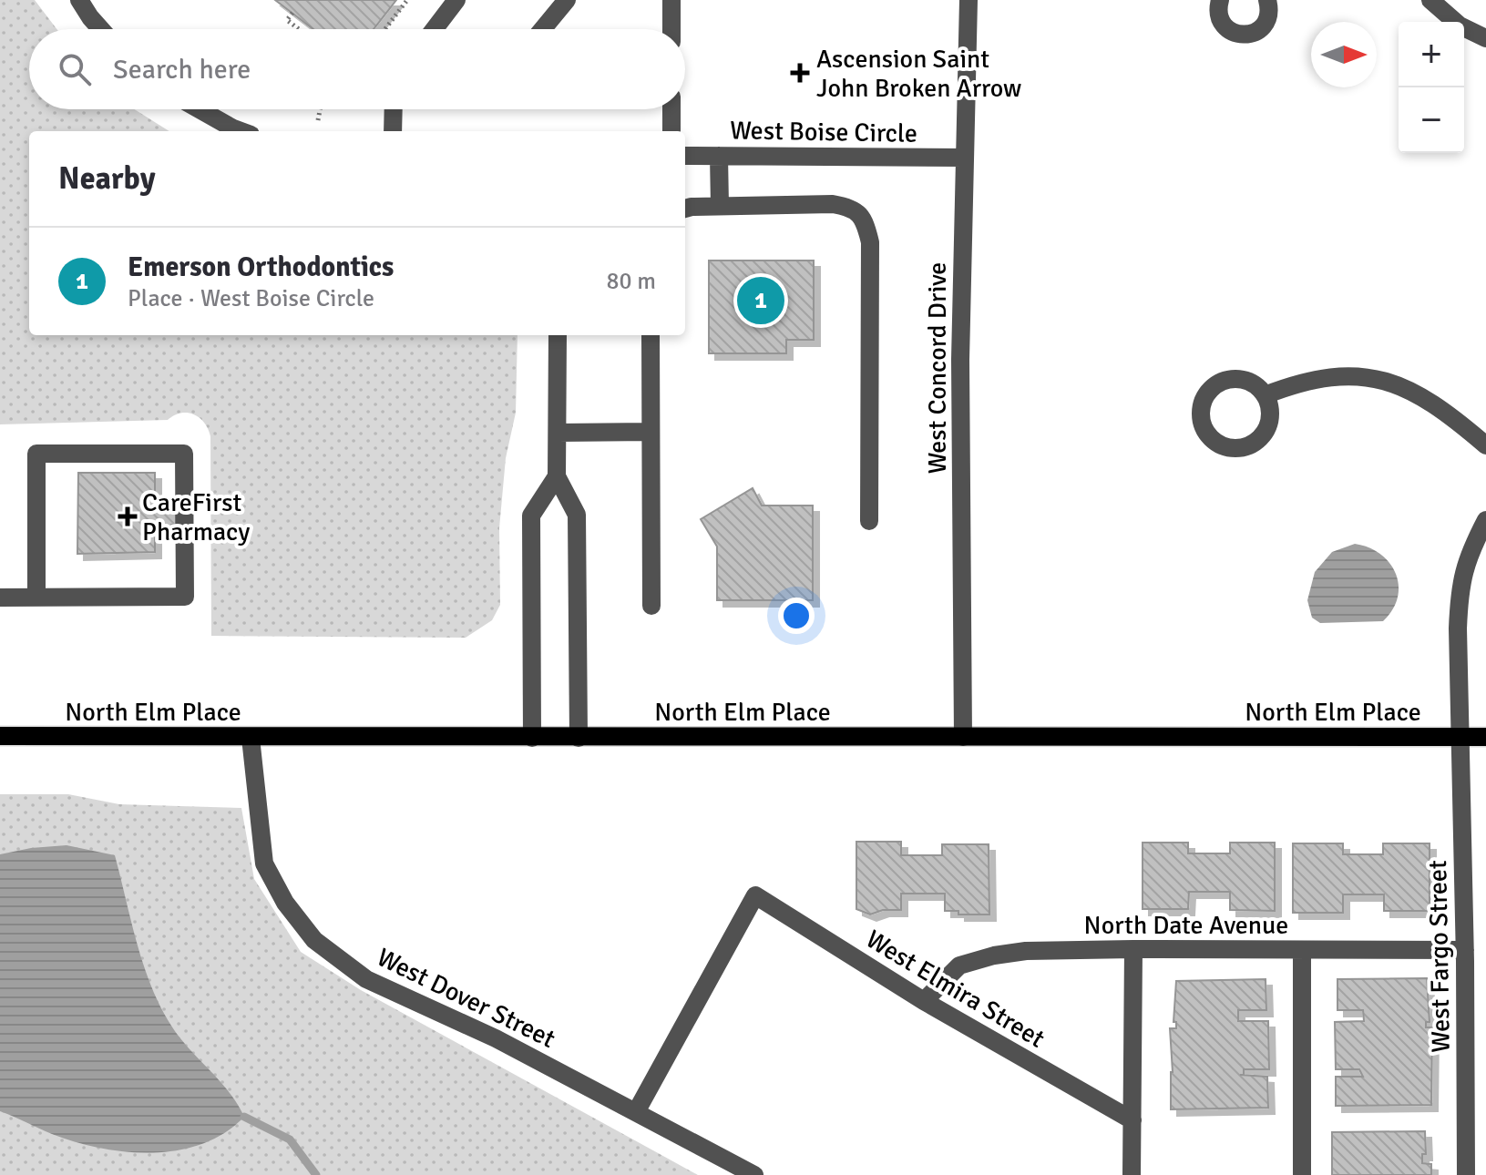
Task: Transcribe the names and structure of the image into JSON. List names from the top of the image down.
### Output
{
  "streets": {
    "main road": ["North Elm Place"],
    "street": [
      "West Boise Circle",
      "West Concord Drive",
      "North Date Avenue",
      "West Fargo Street",
      "West Elmira Street",
      "West Dover Street"
    ]
  },
  "crossings": [
    ["West Boise Circle", "West Concord Drive"],
    ["West Concord Drive", "North Elm Place"],
    ["North Elm Place", "West Fargo Street"],
    ["North Elm Place", "West Dover Street"],
    ["North Date Avenue", "West Fargo Street"],
    ["North Date Avenue", "West Elmira Street"],
    ["West Elmira Street", "West Dover Street"]
  ],
  "places": {
    "health": ["Ascension Saint John Broken Arrow", "CareFirst Pharmacy"]
  },
  "north": "right",
  "page": {
    "map_buttons": ["+", "−"],
    "search": "Search here",
    "heading": "Nearby",
    "list": [
      {
        "mark": "1",
        "name": "Emerson Orthodontics",
        "note": "Place · West Boise Circle",
        "value": "80 m"
      }
    ],
    "pins": "1"
  }
}
